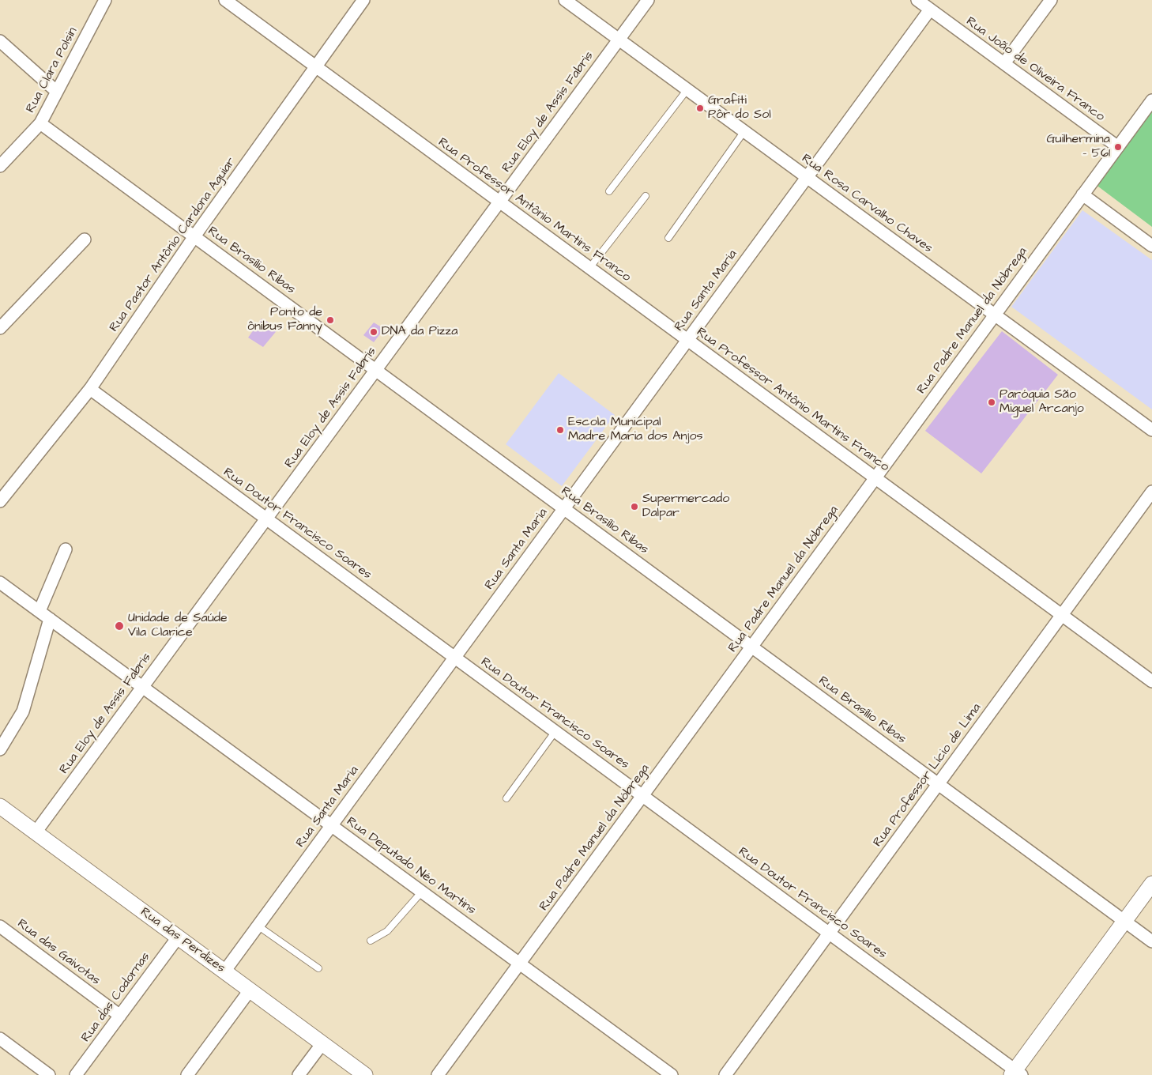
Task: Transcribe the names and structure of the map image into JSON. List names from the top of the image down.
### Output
{
  "streets": {
    "street": [
      "Rua João de Oliveira Franco",
      "Rua Clara Polsin",
      "Rua Eloy de Assis Fabris",
      "Rua Rosa Carvalho Chaves",
      "Rua Professor Antônio Martins Franco",
      "Rua Pastor Antônio Cardona Aguiar",
      "Rua Brasílio Ribas",
      "Rua Santa Maria",
      "Rua Padre Manuel da Nóbrega",
      "Rua Doutor Francisco Soares",
      "Rua Professor Lício de Lima",
      "Rua Deputado Néo Martins",
      "Rua das Perdizes",
      "Rua das Gaivotas",
      "Rua das Codornas"
    ]
  },
  "crossings": [
    ["Rua João de Oliveira Franco", "Rua Santa Maria"],
    ["Rua João de Oliveira Franco", "Rua Padre Manuel da Nóbrega"],
    ["Rua Clara Polsin", "Rua Brasílio Ribas"],
    ["Rua Eloy de Assis Fabris", "Rua Rosa Carvalho Chaves"],
    ["Rua Eloy de Assis Fabris", "Rua Professor Antônio Martins Franco"],
    ["Rua Eloy de Assis Fabris", "Rua Brasílio Ribas"],
    ["Rua Eloy de Assis Fabris", "Rua Doutor Francisco Soares"],
    ["Rua Eloy de Assis Fabris", "Rua Deputado Néo Martins"],
    ["Rua Eloy de Assis Fabris", "Rua das Perdizes"],
    ["Rua Rosa Carvalho Chaves", "Rua Santa Maria"],
    ["Rua Rosa Carvalho Chaves", "Rua Padre Manuel da Nóbrega"],
    ["Rua Professor Antônio Martins Franco", "Rua Pastor Antônio Cardona Aguiar"],
    ["Rua Professor Antônio Martins Franco", "Rua Santa Maria"],
    ["Rua Professor Antônio Martins Franco", "Rua Padre Manuel da Nóbrega"],
    ["Rua Professor Antônio Martins Franco", "Rua Professor Lício de Lima"],
    ["Rua Pastor Antônio Cardona Aguiar", "Rua Brasílio Ribas"],
    ["Rua Pastor Antônio Cardona Aguiar", "Rua Doutor Francisco Soares"],
    ["Rua Brasílio Ribas", "Rua Santa Maria"],
    ["Rua Brasílio Ribas", "Rua Padre Manuel da Nóbrega"],
    ["Rua Brasílio Ribas", "Rua Professor Lício de Lima"],
    ["Rua Santa Maria", "Rua Doutor Francisco Soares"],
    ["Rua Santa Maria", "Rua Deputado Néo Martins"],
    ["Rua Santa Maria", "Rua das Perdizes"],
    ["Rua Padre Manuel da Nóbrega", "Rua Doutor Francisco Soares"],
    ["Rua Padre Manuel da Nóbrega", "Rua Deputado Néo Martins"],
    ["Rua Doutor Francisco Soares", "Rua Professor Lício de Lima"],
    ["Rua das Perdizes", "Rua das Codornas"],
    ["Rua das Gaivotas", "Rua das Codornas"]
  ],
  "places": [
    "Grafíti Pôr do Sol",
    "Guilhermina - 561",
    "Ponto de ônibus Fanny",
    "DNA da Pizza",
    "Paróquia São Miguel Arcanjo",
    "Escola Municipal Madre Maria dos Anjos",
    "Supermercado Dalpar",
    "Unidade de Saúde Vila Clarice"
  ]
}
